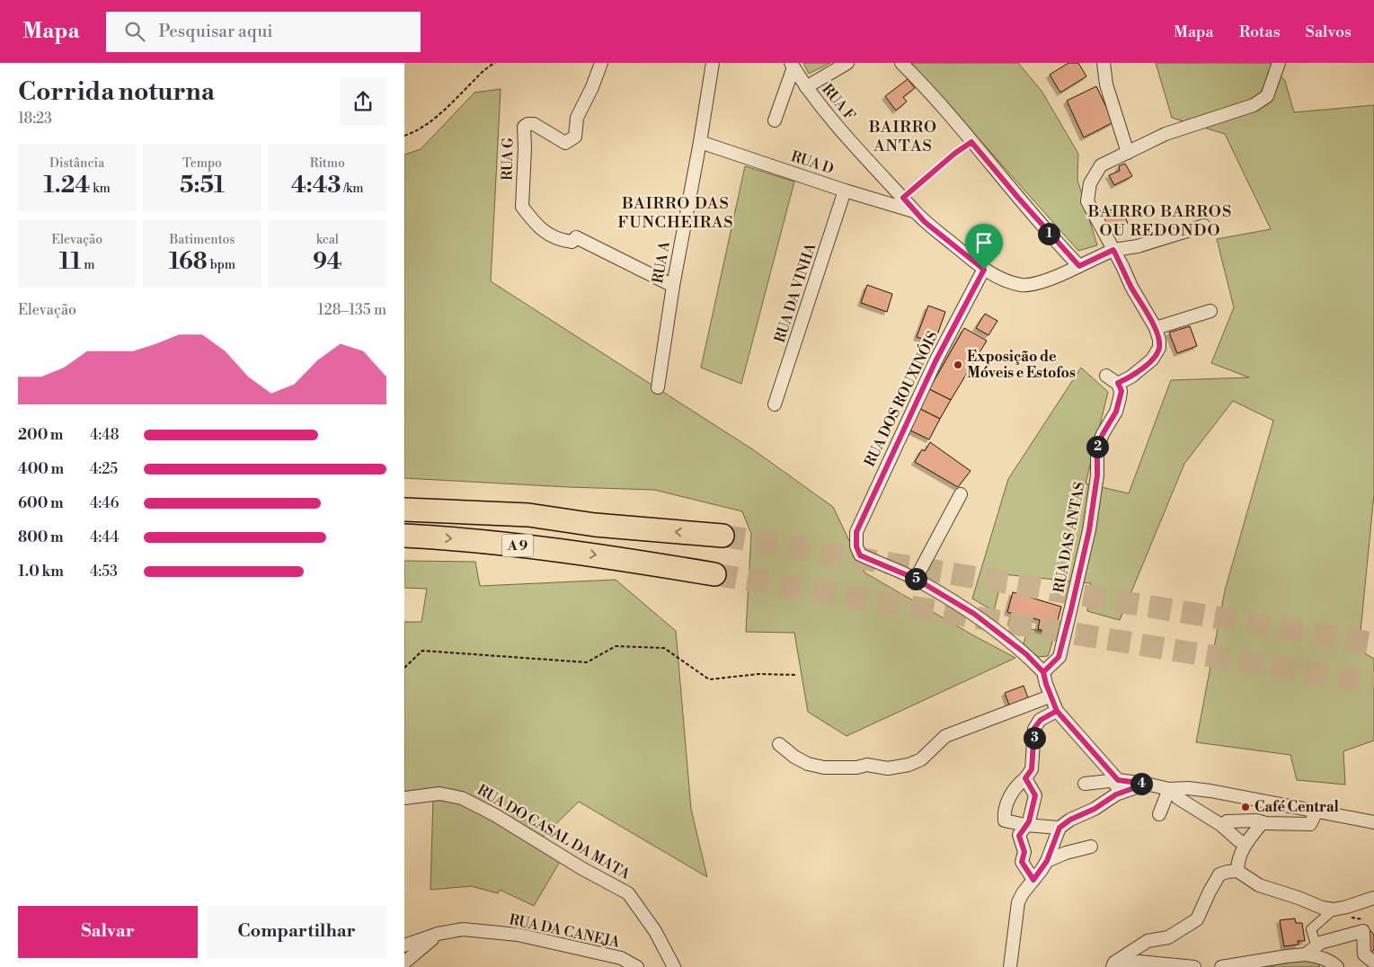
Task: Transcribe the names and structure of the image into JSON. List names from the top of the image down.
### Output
{
  "streets": {
    "highway": ["A 9"],
    "street": [
      "RUA F",
      "RUA G",
      "RUA D",
      "RUA A",
      "RUA DA VINHA",
      "RUA DOS ROUXINÓIS",
      "RUA DAS ANTAS",
      "RUA DO CASAL DA MATA",
      "RUA DA CANEJA"
    ]
  },
  "crossings": [
    ["RUA F", "RUA D"],
    ["RUA F", "RUA DOS ROUXINÓIS"],
    ["RUA G", "RUA A"],
    ["RUA D", "RUA A"],
    ["RUA D", "RUA DA VINHA"]
  ],
  "districts": ["BAIRRO ANTAS", "BAIRRO DAS FUNCHEIRAS", "BAIRRO BARROS OU REDONDO"],
  "places": ["Exposição de Móveis e Estofos", "Café Central"],
  "page": {
    "header": "Mapa",
    "search": "Pesquisar aqui",
    "nav": ["Mapa", "Rotas", "Salvos"],
    "heading": ["Corrida noturna", "18:23"],
    "stats": [
      ["Distância", "1.24 km"],
      ["Tempo", "5:51"],
      ["Ritmo", "4:43 /km"],
      ["Elevação", "11 m"],
      ["Batimentos", "168 bpm"],
      ["kcal", "94"]
    ],
    "pins": [
      "1",
      "2",
      "5",
      "3",
      "4"
    ],
    "chart": ["Elevação", "128–135 m"],
    "list": [
      {
        "name": "200 m",
        "note": "4:48"
      },
      {
        "name": "400 m",
        "note": "4:25"
      },
      {
        "name": "600 m",
        "note": "4:46"
      },
      {
        "name": "800 m",
        "note": "4:44"
      },
      {
        "name": "1.0 km",
        "note": "4:53"
      }
    ],
    "buttons": ["Salvar", "Compartilhar"]
  }
}
